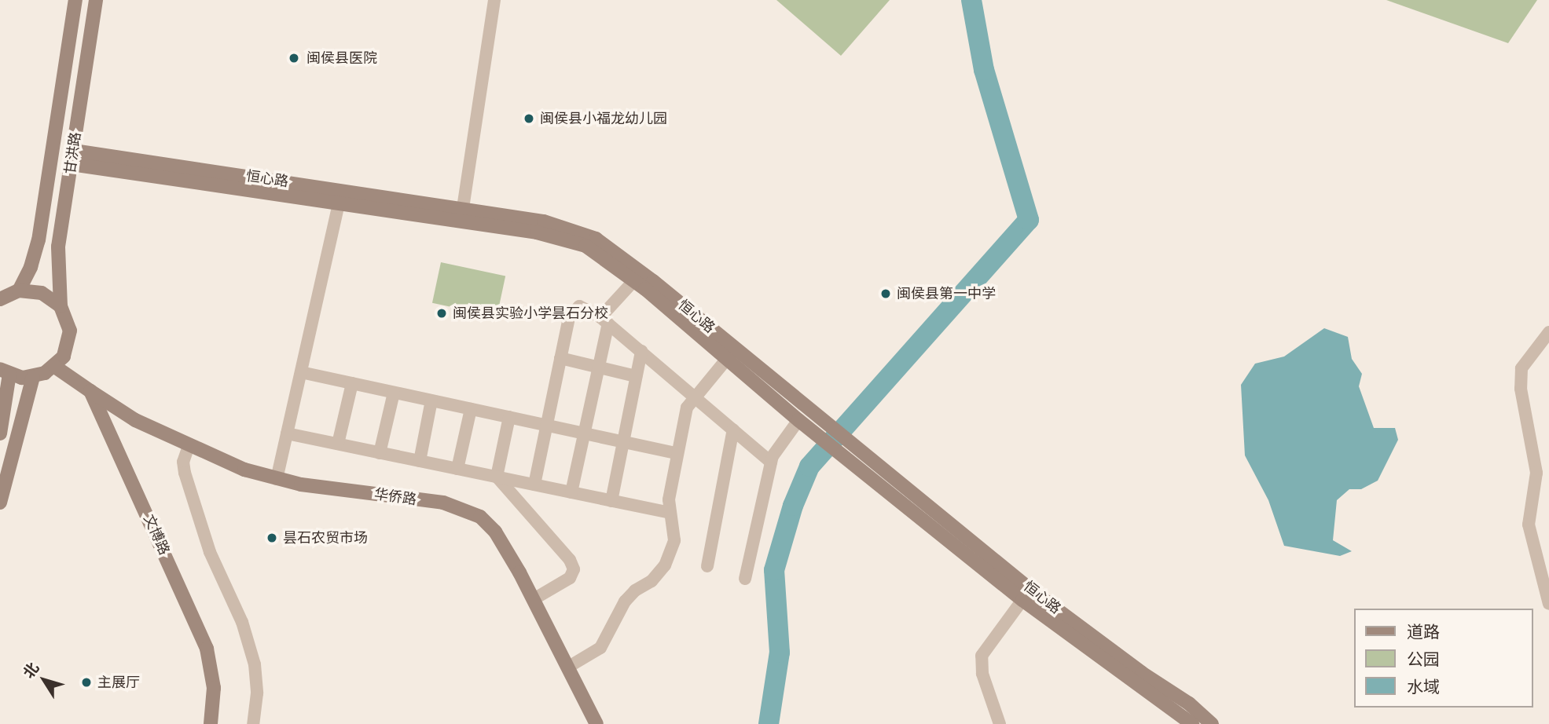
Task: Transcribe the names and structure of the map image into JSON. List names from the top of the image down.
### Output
{
  "streets": {
    "main road": [
      "甘洪路",
      "恒心路",
      "华侨路",
      "文博路"
    ]
  },
  "crossings": [
    ["甘洪路", "恒心路"],
    ["华侨路", "文博路"]
  ],
  "places": [
    "闽侯县医院",
    "闽侯县小福龙幼儿园",
    "闽侯县第一中学",
    "闽侯县实验小学昙石分校",
    "昙石农贸市场",
    "主展厅"
  ],
  "legend": ["道路", "公园", "水域"],
  "north": "top left"
}
